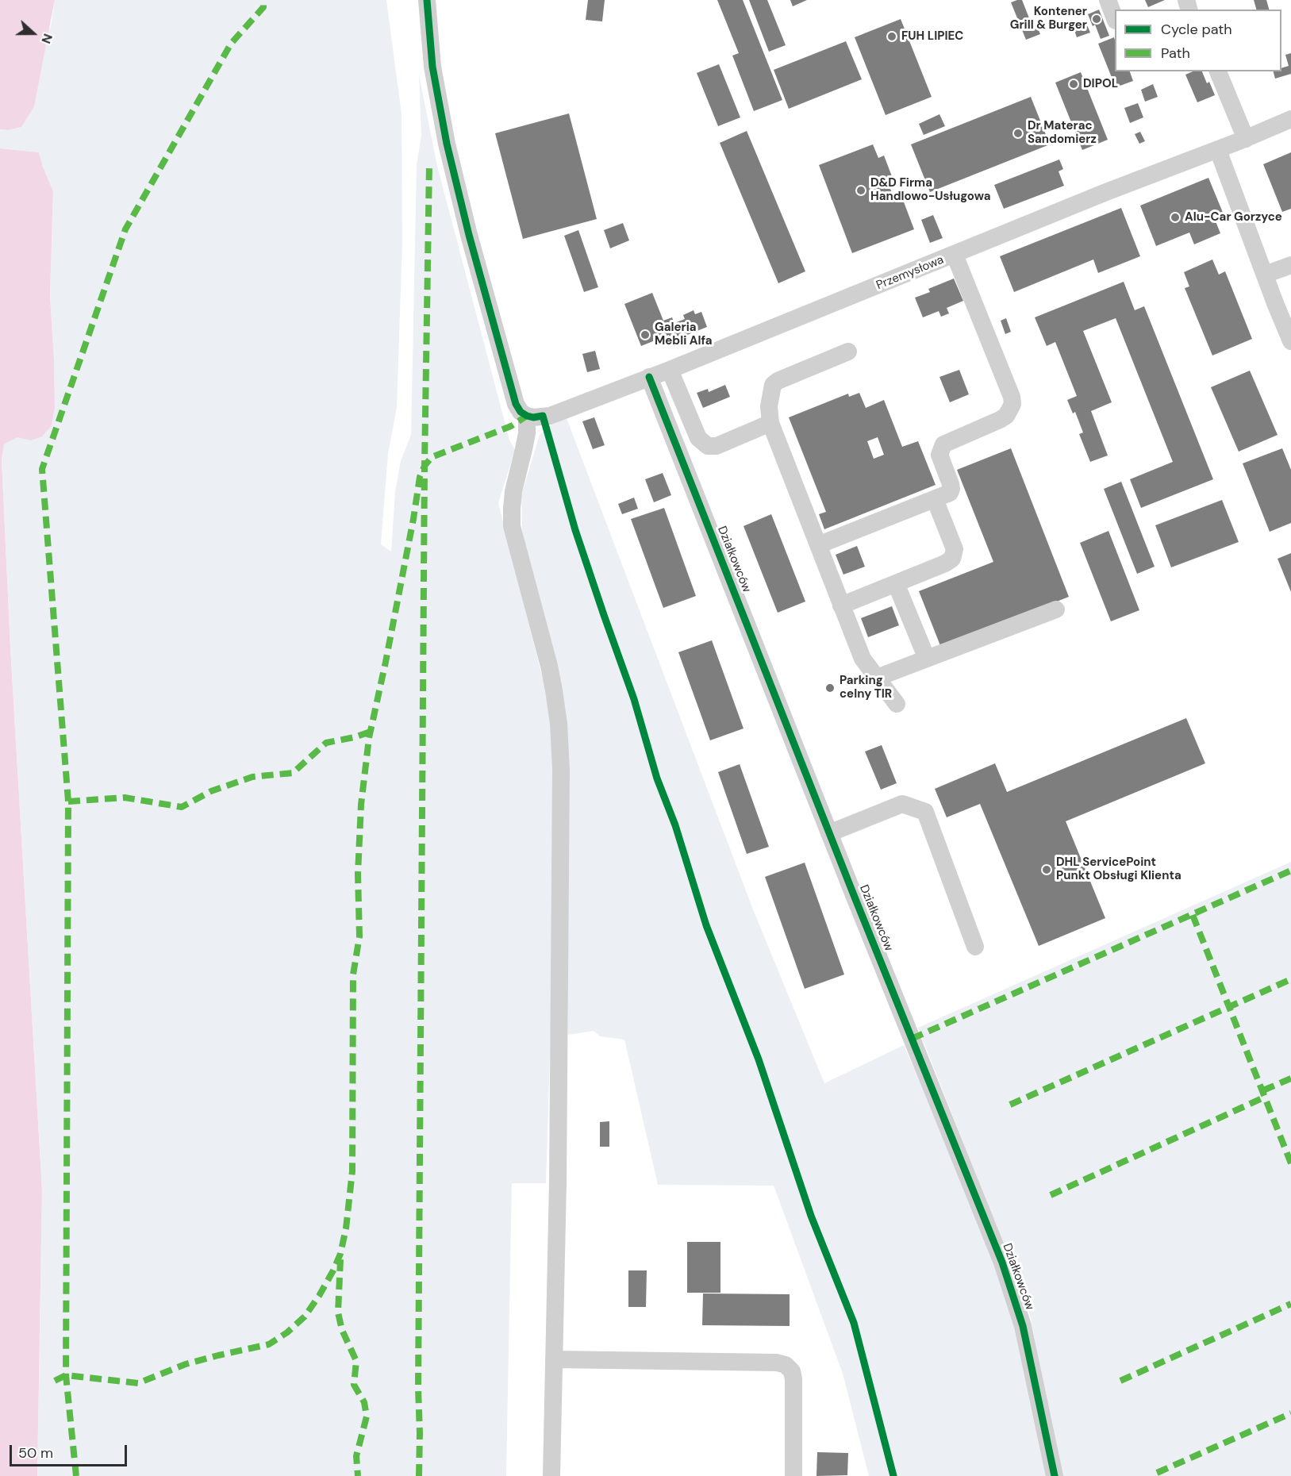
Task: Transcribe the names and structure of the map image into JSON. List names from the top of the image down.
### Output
{
  "streets": {
    "street": ["Przemysłowa", "Działkowców"]
  },
  "crossings": [
    ["Przemysłowa", "Działkowców"]
  ],
  "places": [
    "Kontener Grill & Burger",
    "FUH LIPIEC",
    "DIPOL",
    "Dr Materac Sandomierz",
    "D&D Firma Handlowo-Usługowa",
    "Alu-Car Gorzyce",
    "Galeria Mebli Alfa",
    "Parking celny TIR",
    "DHL ServicePoint Punkt Obsługi Klienta"
  ],
  "legend": ["Cycle path", "Path"],
  "scale_bar": "50 m",
  "north": "right"
}
